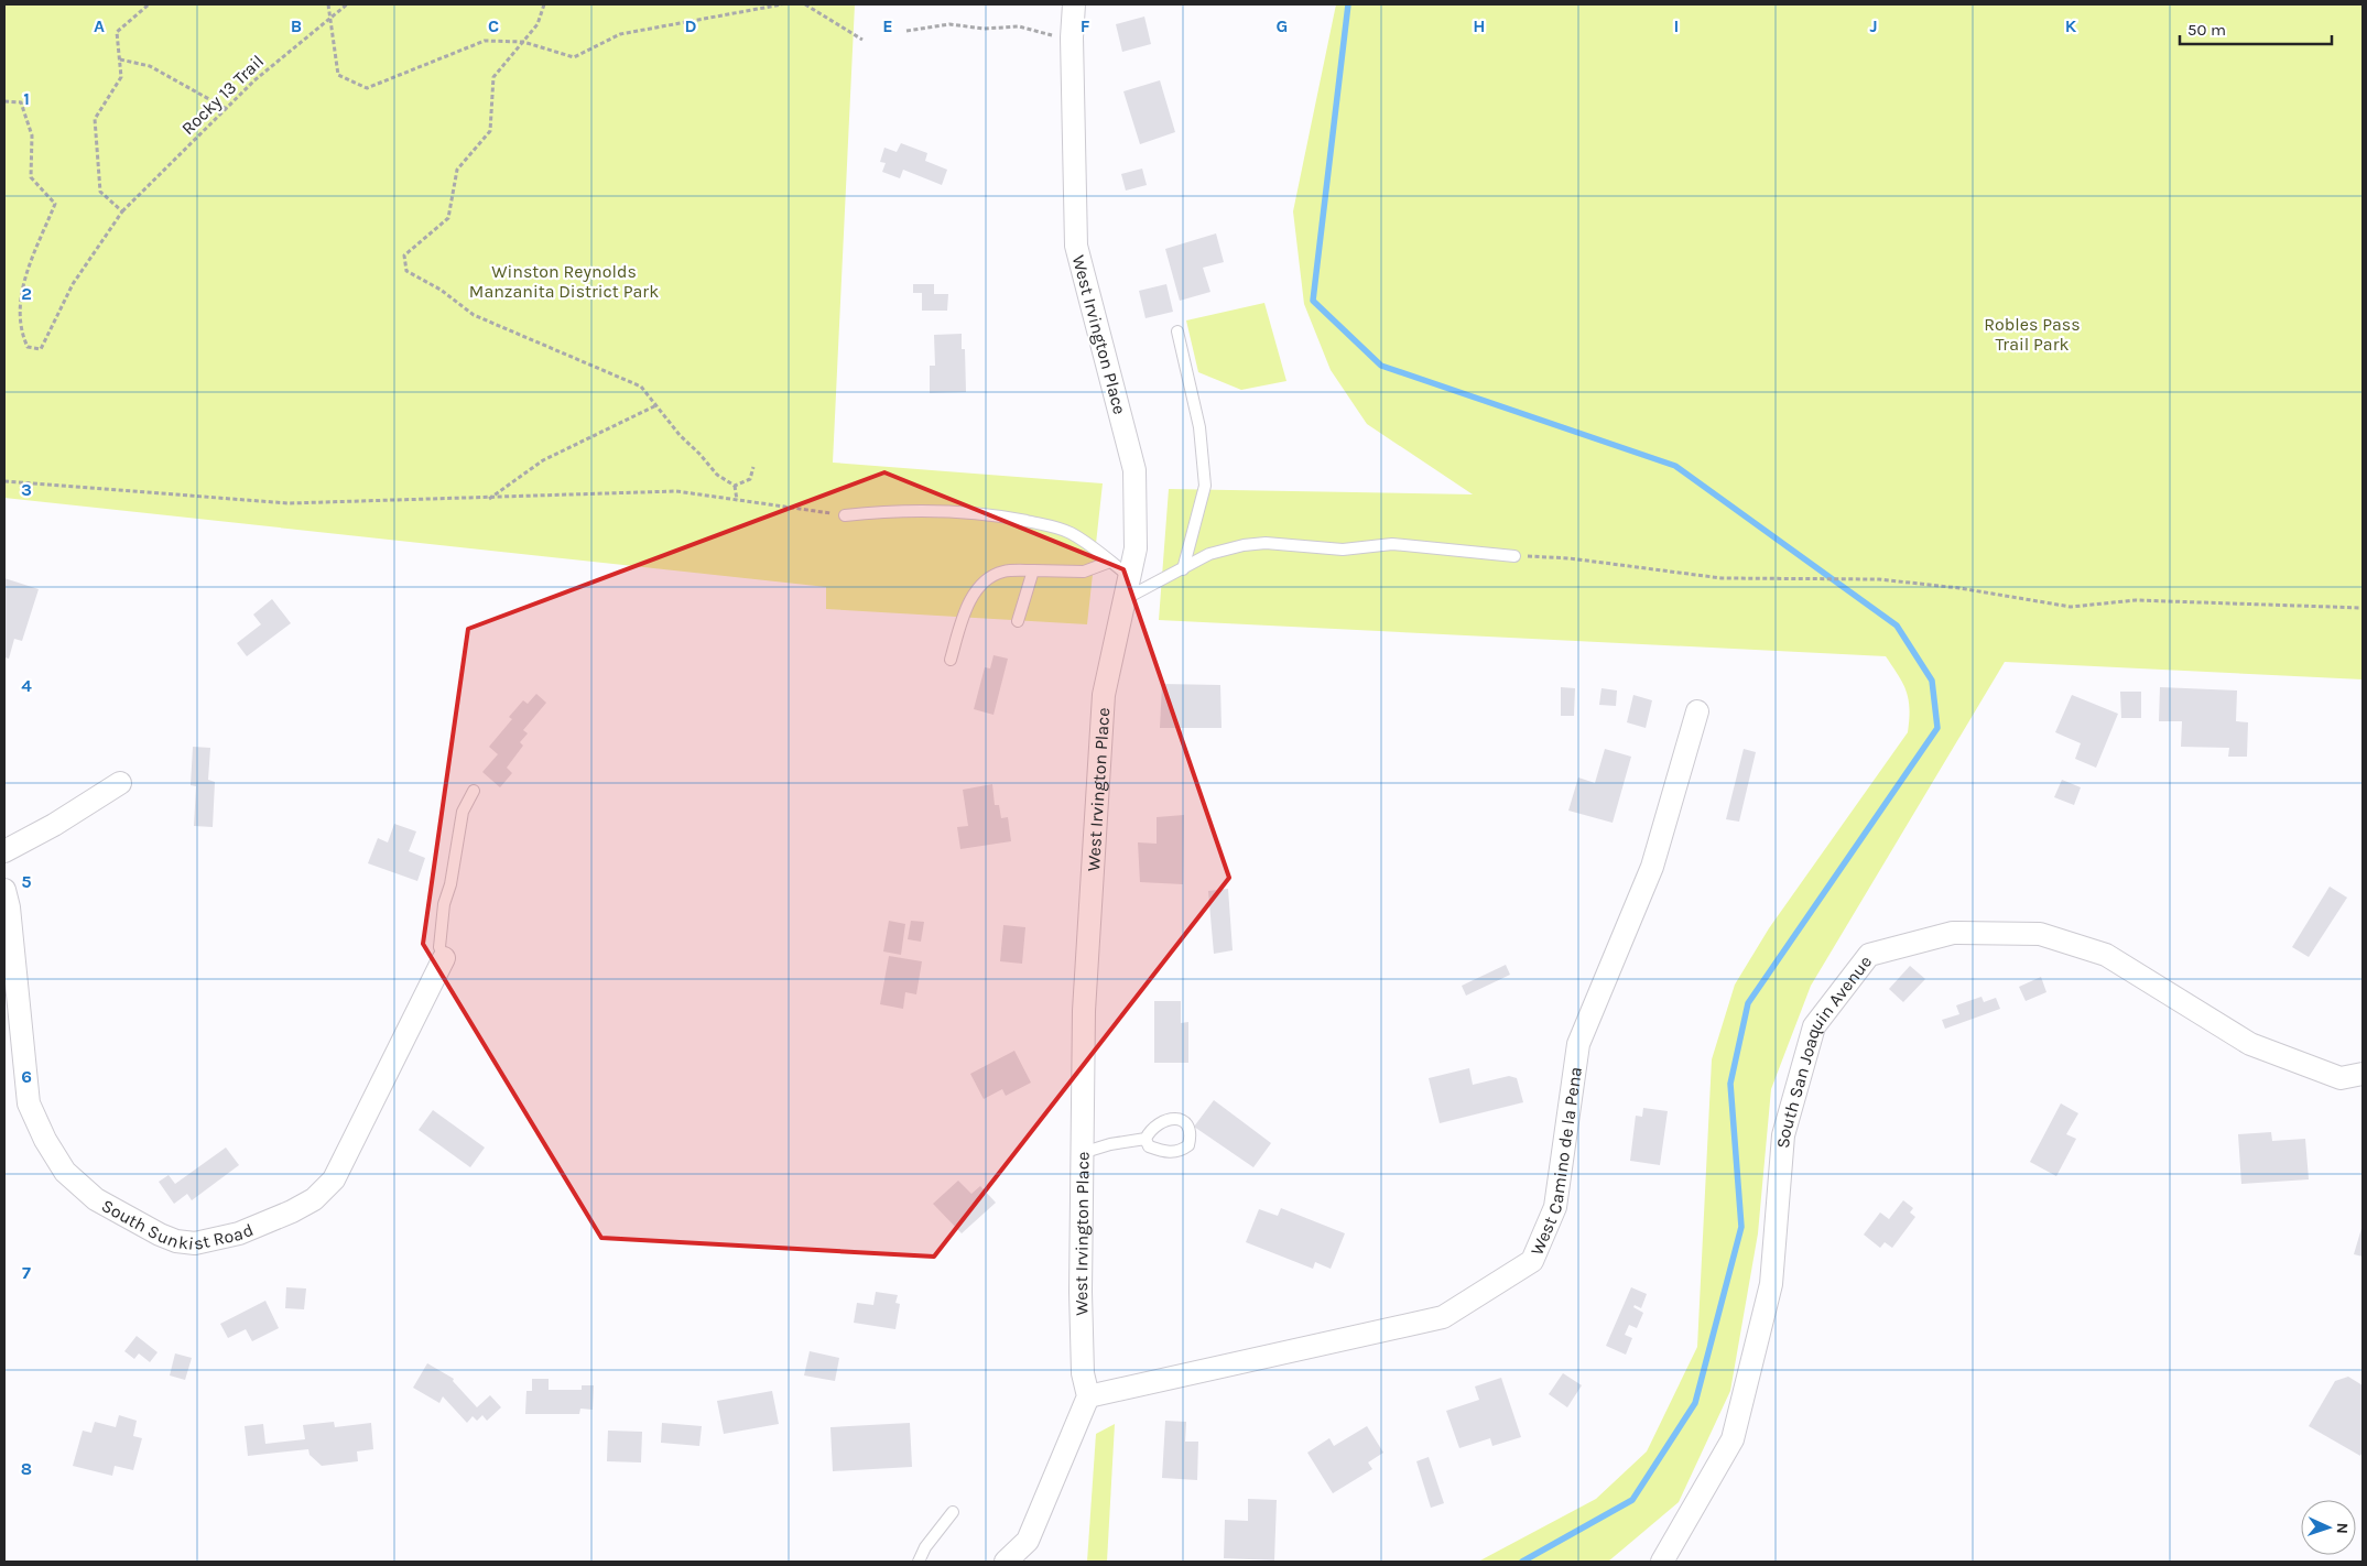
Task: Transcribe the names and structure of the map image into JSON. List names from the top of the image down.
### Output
{
  "streets": {
    "street": [
      "West Irvington Place",
      "South San Joaquin Avenue",
      "West Camino de la Pena",
      "South Sunkist Road"
    ],
    "path": ["Rocky 13 Trail"]
  },
  "crossings": [
    ["West Irvington Place", "West Camino de la Pena"]
  ],
  "parks": ["Winston Reynolds Manzanita District Park", "Robles Pass Trail Park"],
  "scale_bar": "50 m",
  "north": "right",
  "grid": {
    "columns": [
      "A",
      "B",
      "C",
      "D",
      "E",
      "F",
      "G",
      "H",
      "I",
      "J",
      "K"
    ],
    "rows": [
      "1",
      "2",
      "3",
      "4",
      "5",
      "6",
      "7",
      "8"
    ]
  }
}
